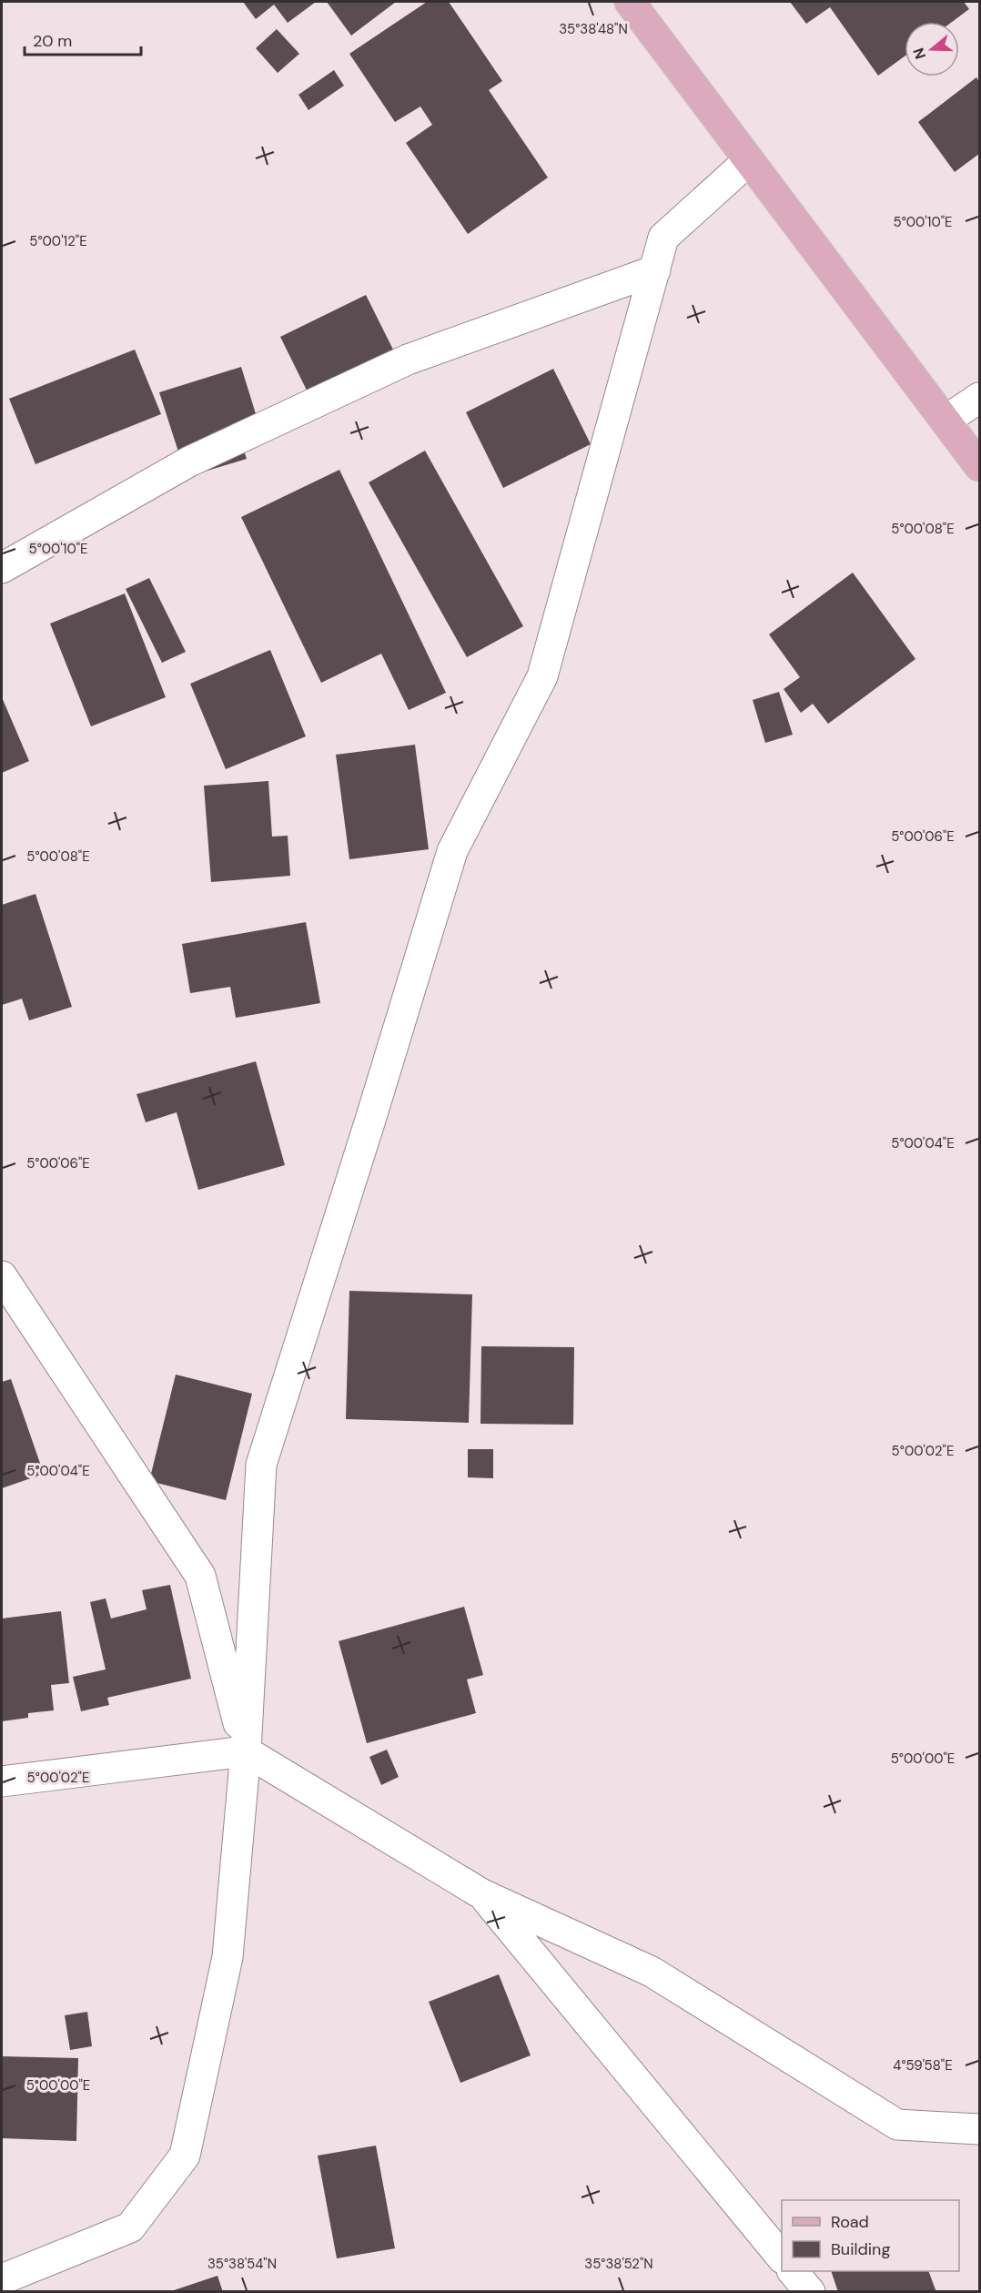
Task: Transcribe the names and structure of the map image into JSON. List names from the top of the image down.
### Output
{
  "legend": ["Road", "Building"],
  "scale_bar": "20 m",
  "north": "left",
  "coordinates": [
    "35°38'48\"N",
    "5°00'10\"E",
    "5°00'12\"E",
    "5°00'08\"E",
    "5°00'06\"E",
    "5°00'04\"E",
    "5°00'02\"E",
    "5°00'00\"E",
    "4°59'58\"E",
    "35°38'54\"N",
    "35°38'52\"N"
  ]
}
